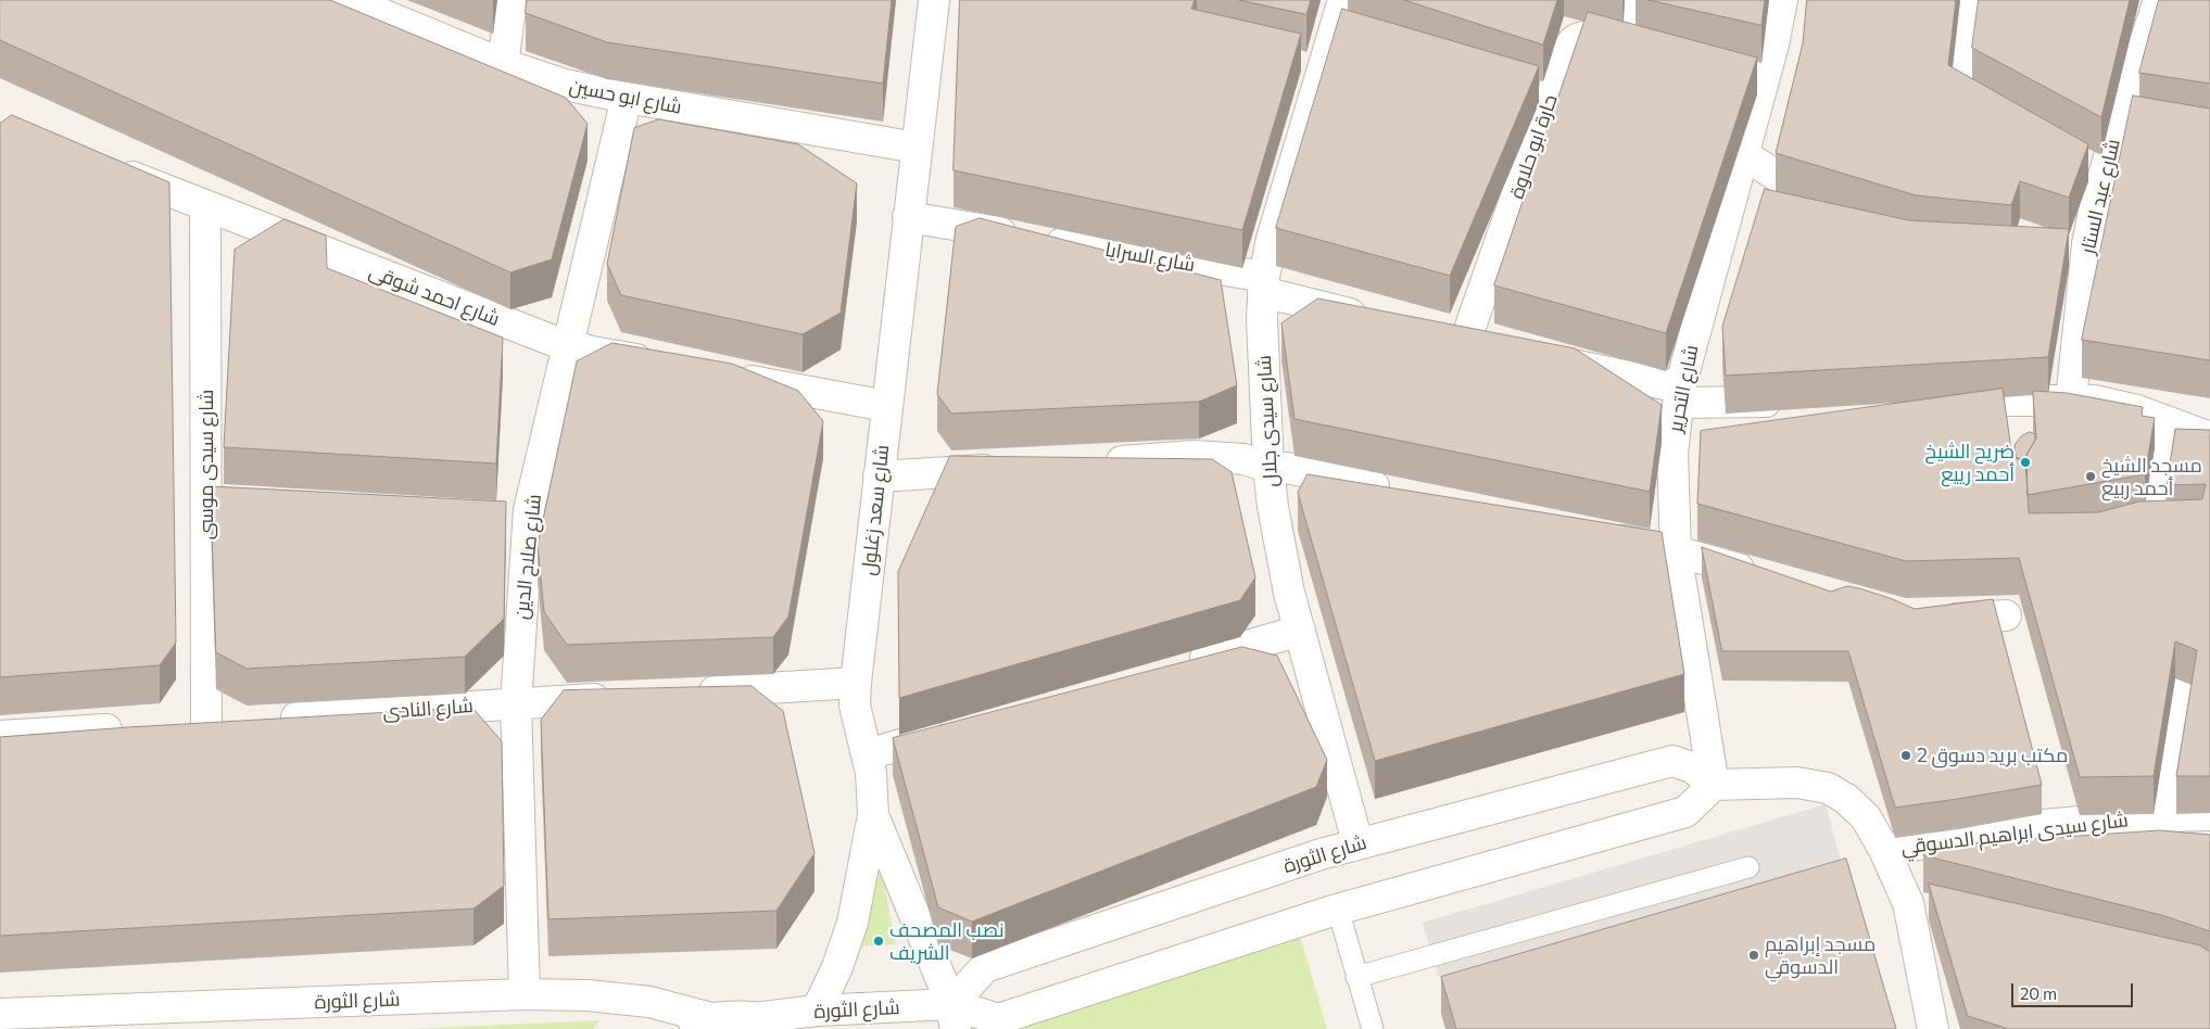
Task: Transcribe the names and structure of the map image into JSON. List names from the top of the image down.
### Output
{
  "streets": {
    "street": [
      "شارع ابو حسين",
      "حارة ابو حلاوة",
      "شارع عبد الستار",
      "شارع السرايا",
      "شارع احمد شوقى",
      "شارع التحرير",
      "شارع سيدى جلال",
      "شارع سيدى موسى",
      "شارع سعد زغلول",
      "شارع صلاح الدين",
      "شارع النادى",
      "شارع سيدى ابراهيم الدسوقي",
      "شارع الثورة"
    ]
  },
  "crossings": [
    ["شارع ابو حسين", "شارع سعد زغلول"],
    ["شارع ابو حسين", "شارع صلاح الدين"],
    ["شارع السرايا", "شارع سيدى جلال"],
    ["شارع السرايا", "شارع سعد زغلول"],
    ["شارع احمد شوقى", "شارع سيدى موسى"],
    ["شارع احمد شوقى", "شارع صلاح الدين"],
    ["شارع التحرير", "شارع الثورة"],
    ["شارع سيدى جلال", "شارع الثورة"],
    ["شارع سعد زغلول", "شارع الثورة"],
    ["شارع صلاح الدين", "شارع النادى"],
    ["شارع صلاح الدين", "شارع الثورة"]
  ],
  "places": [
    "ضريح الشيخ أحمد رييع",
    "مسجد الشيخ أحمد ربيع",
    "مكتب بريد دسوق 2",
    "نصب المصحف الشريف",
    "مسجد إبراهيم الدسوقي"
  ],
  "scale_bar": "20 m"
}
